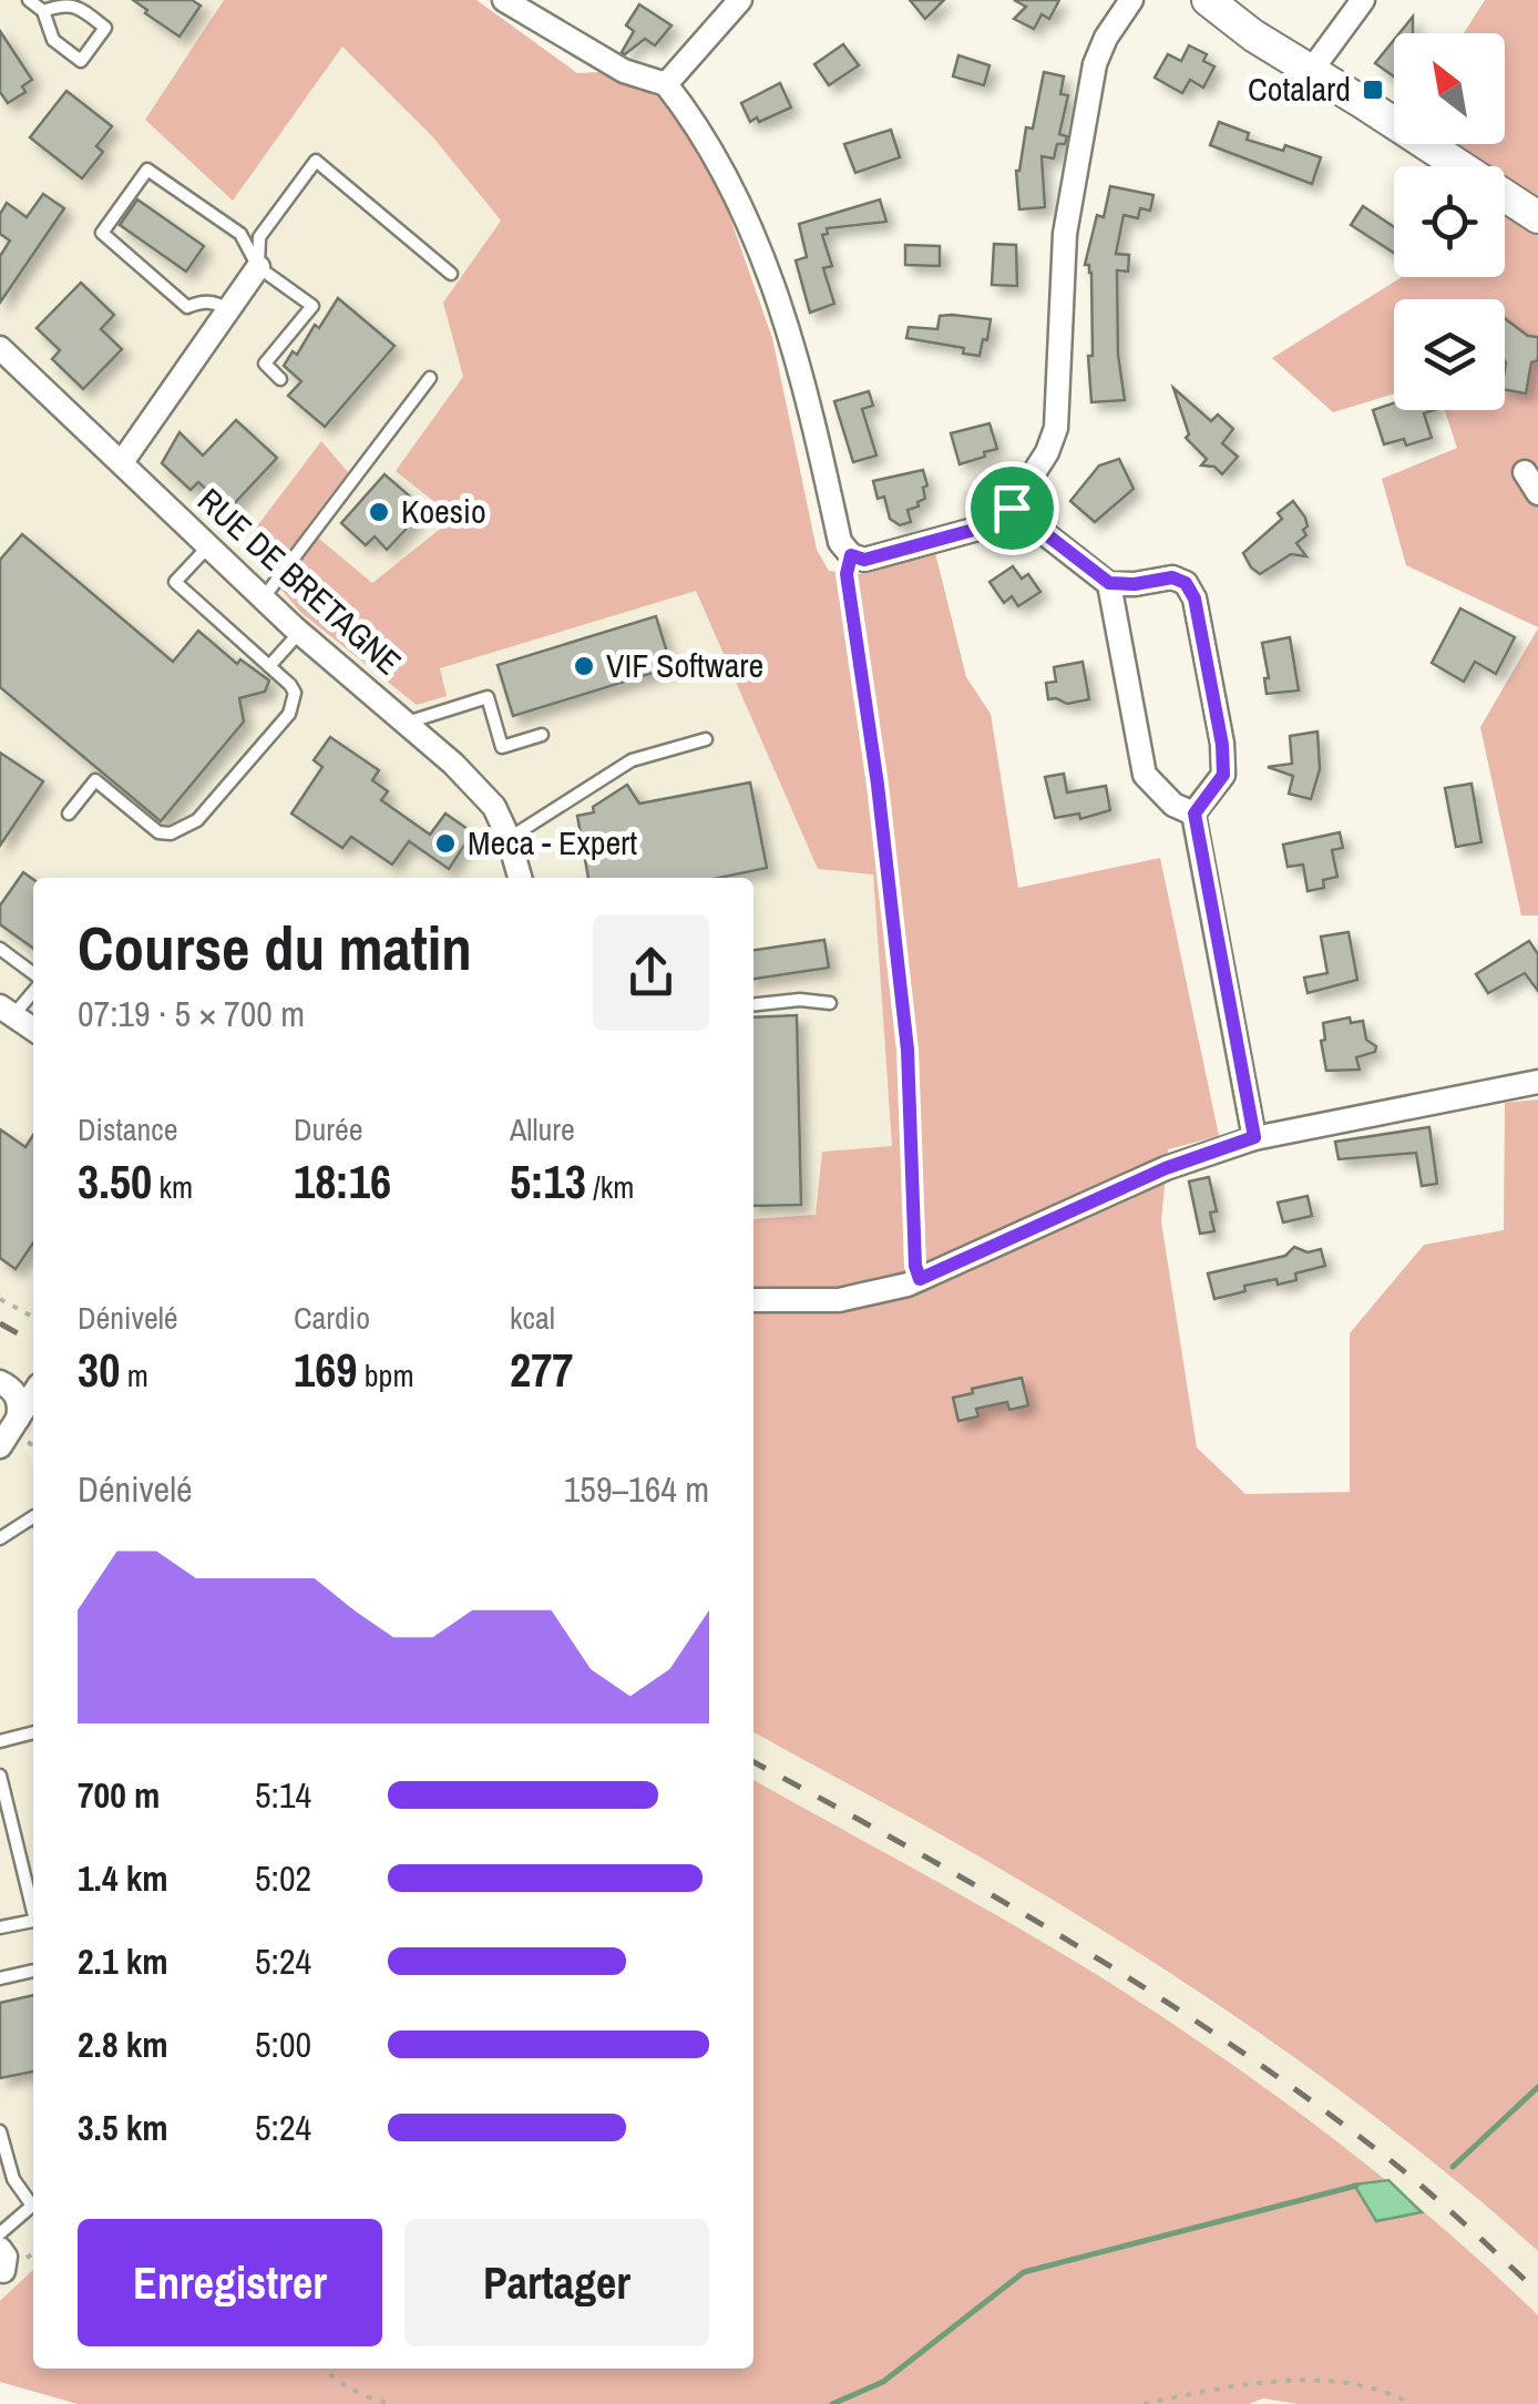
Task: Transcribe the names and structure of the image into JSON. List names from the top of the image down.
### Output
{
  "streets": {
    "street": ["RUE DE BRETAGNE"]
  },
  "places": {
    "transit": ["Cotalard"],
    "other": ["Koesio", "VIF Software", "Meca - Expert"]
  },
  "north": "top left",
  "page": {
    "heading": ["Course du matin", "07:19 · 5 × 700 m"],
    "stats": [
      ["Distance", "3.50 km"],
      ["Durée", "18:16"],
      ["Allure", "5:13 /km"],
      ["Dénivelé", "30 m"],
      ["Cardio", "169 bpm"],
      ["kcal", "277"]
    ],
    "chart": ["Dénivelé", "159–164 m"],
    "list": [
      {
        "name": "700 m",
        "note": "5:14"
      },
      {
        "name": "1.4 km",
        "note": "5:02"
      },
      {
        "name": "2.1 km",
        "note": "5:24"
      },
      {
        "name": "2.8 km",
        "note": "5:00"
      },
      {
        "name": "3.5 km",
        "note": "5:24"
      }
    ],
    "buttons": ["Enregistrer", "Partager"]
  }
}
